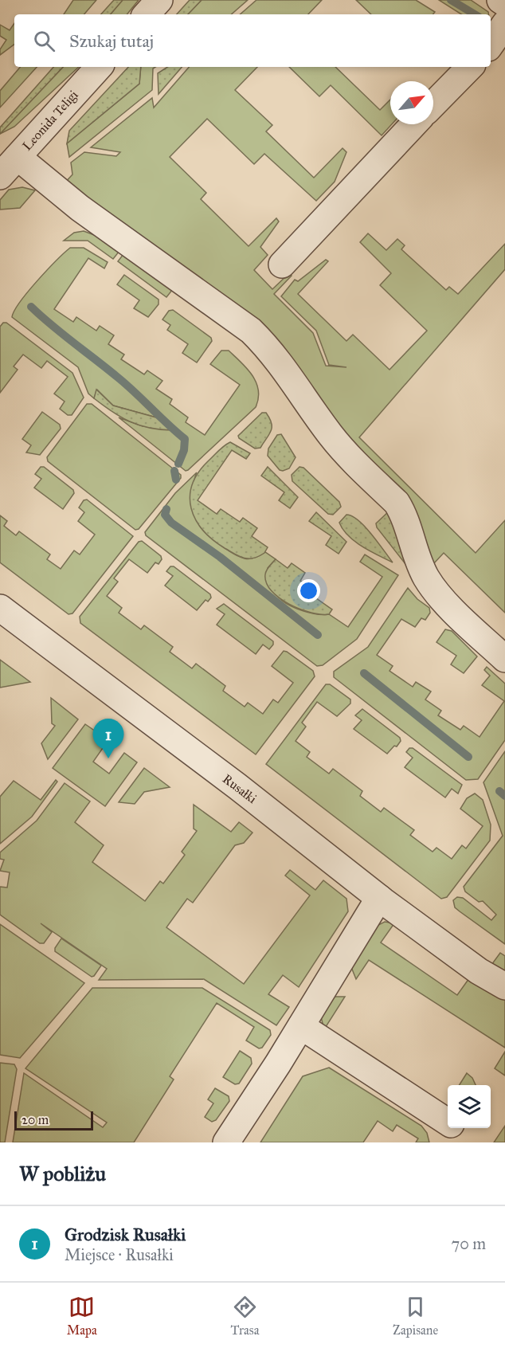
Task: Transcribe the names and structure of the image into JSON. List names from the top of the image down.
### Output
{
  "streets": {
    "street": ["Leonida Teligi", "Rusałki"]
  },
  "scale_bar": "20 m",
  "north": "top right",
  "page": {
    "search": "Szukaj tutaj",
    "pins": "1",
    "scale": "20 m",
    "heading": "W pobliżu",
    "list": [
      {
        "mark": "1",
        "name": "Grodzisk Rusałki",
        "note": "Miejsce · Rusałki",
        "value": "70 m"
      }
    ],
    "nav": ["Mapa", "Trasa", "Zapisane"]
  }
}
